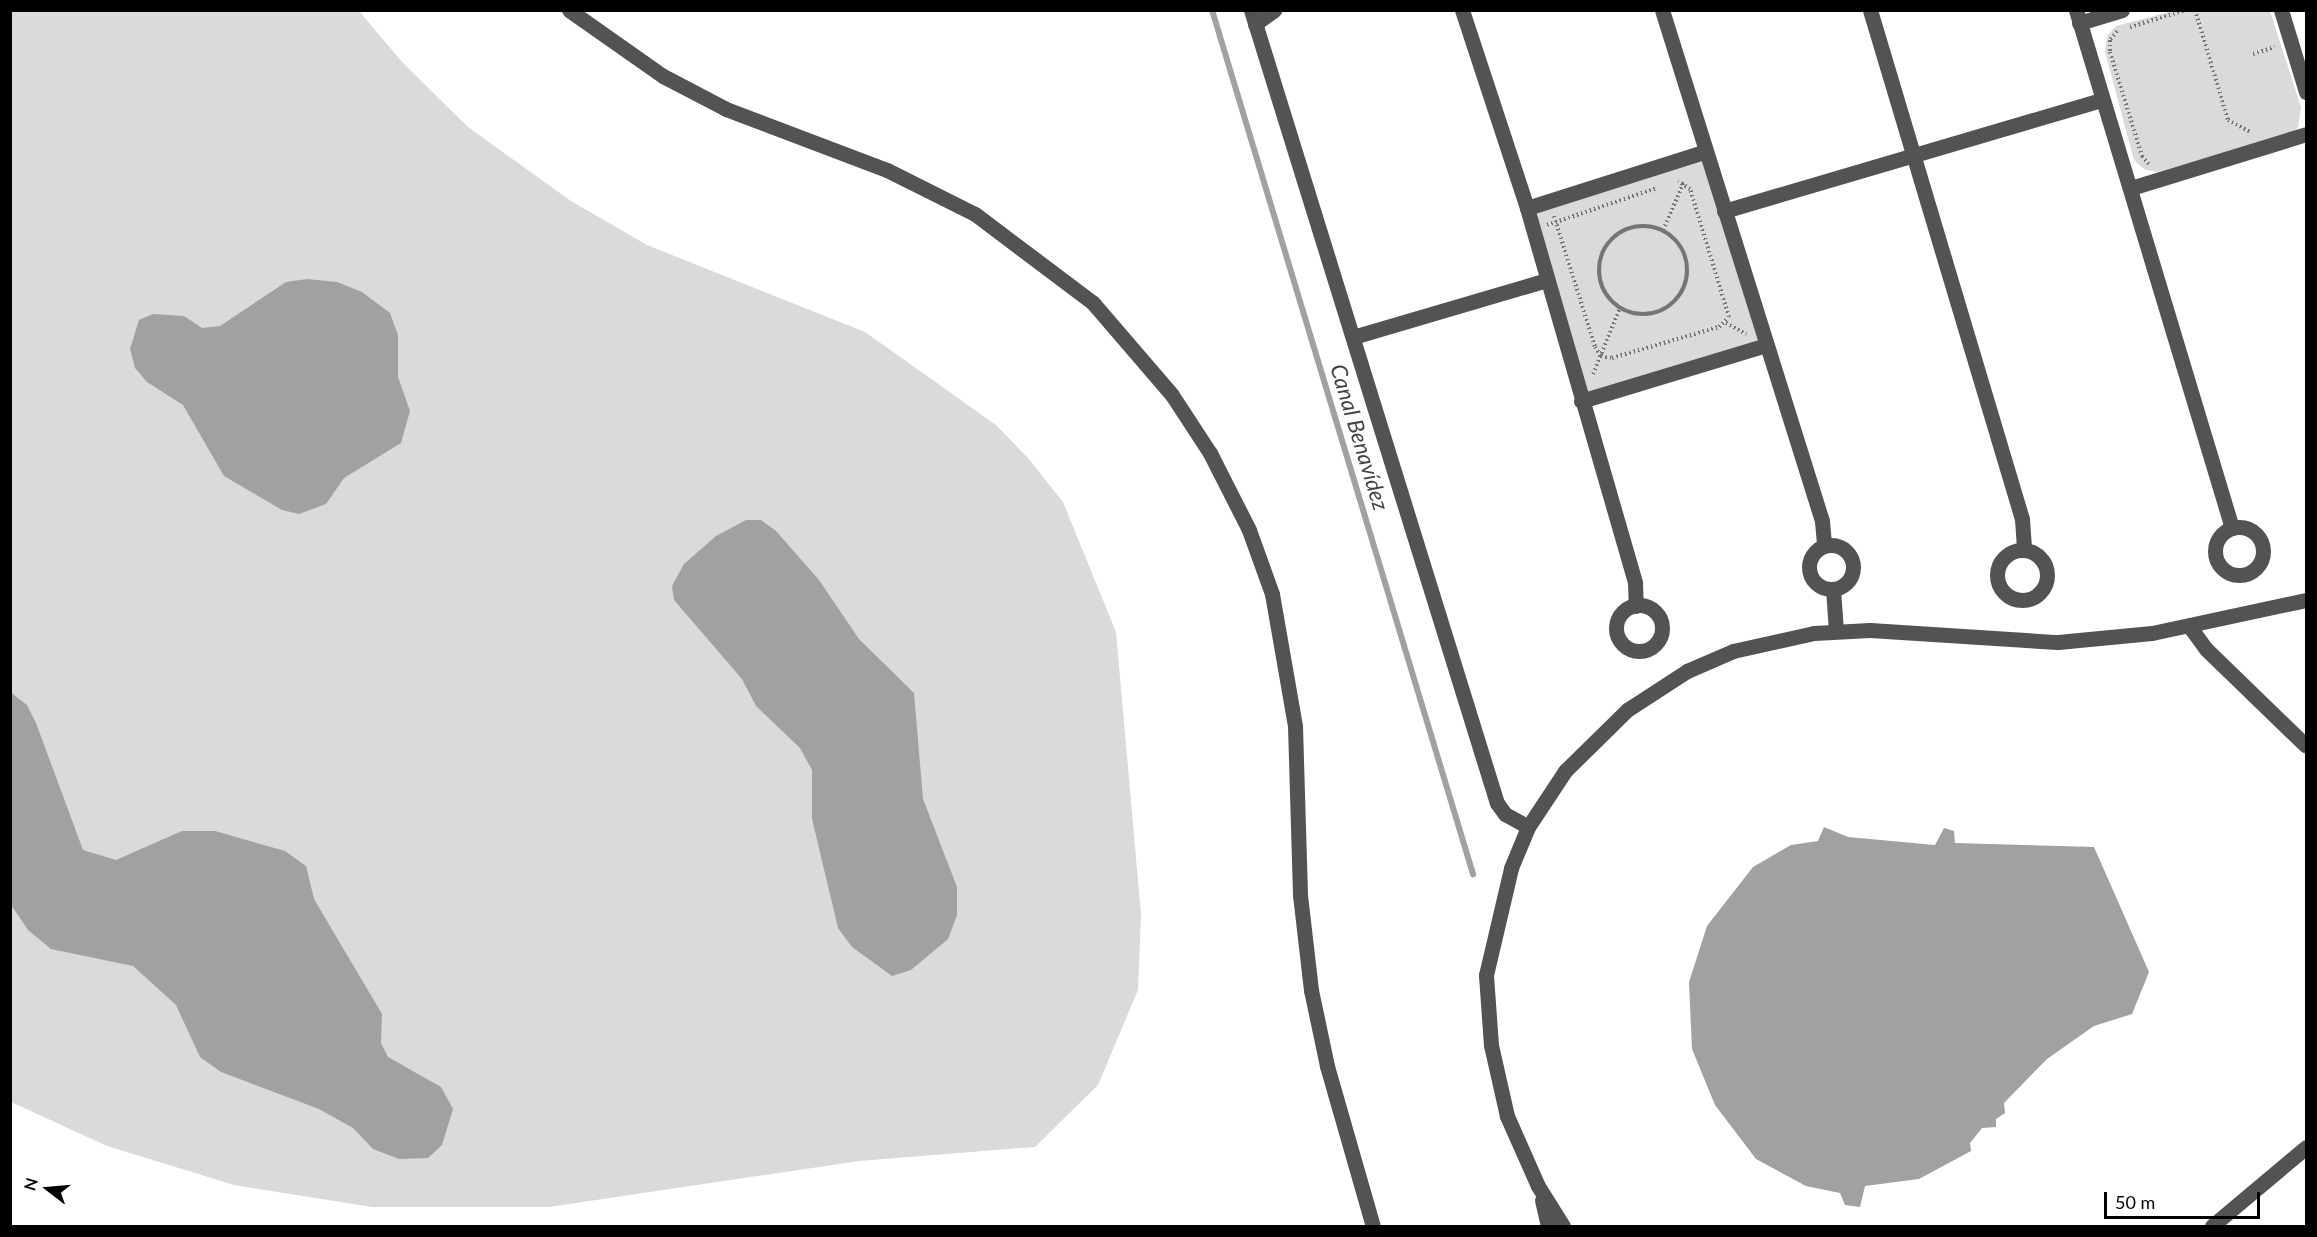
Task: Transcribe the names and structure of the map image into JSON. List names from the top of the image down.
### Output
{
  "water": ["Canal Benavídez"],
  "scale_bar": "50 m",
  "north": "left"
}
